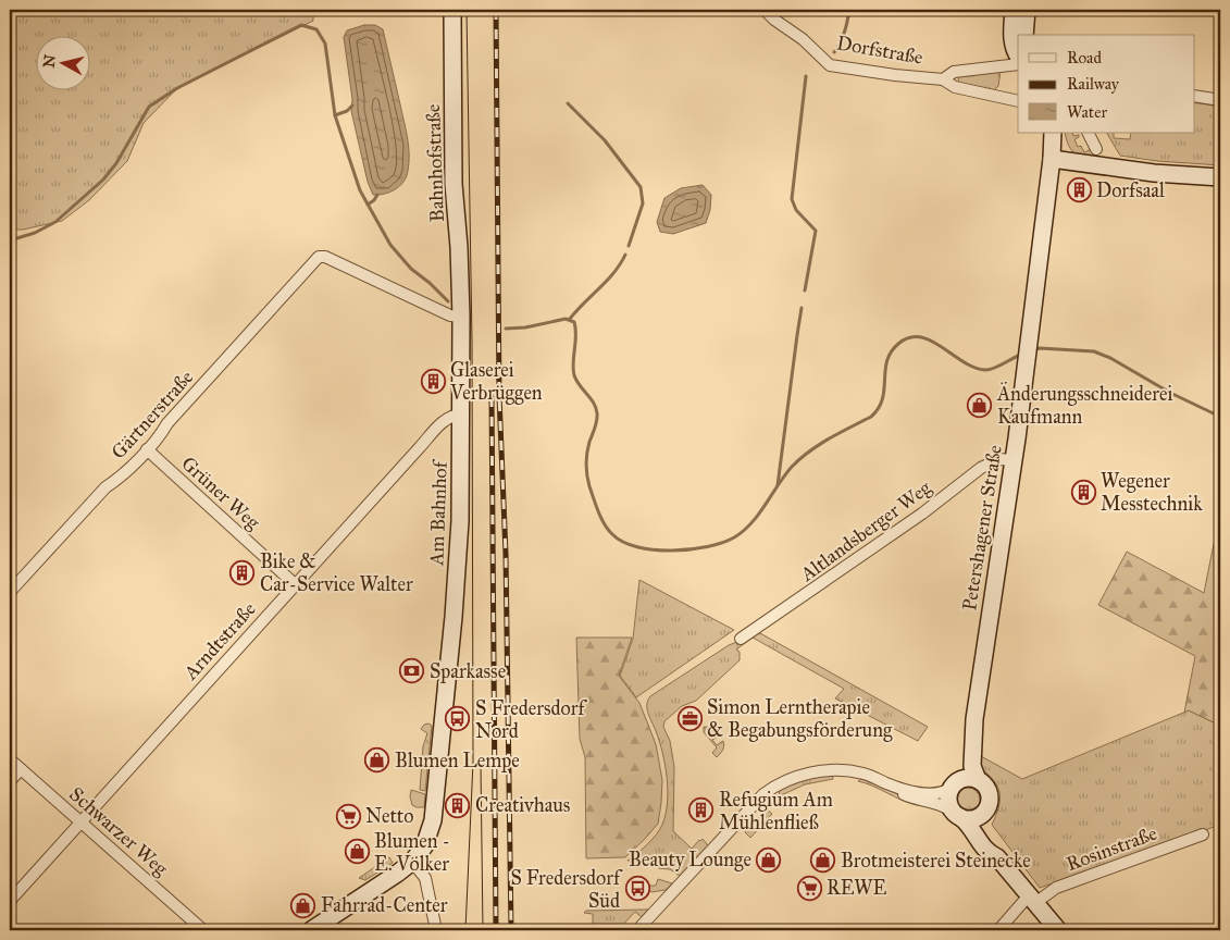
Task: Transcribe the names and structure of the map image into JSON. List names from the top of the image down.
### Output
{
  "streets": {
    "main road": ["Bahnhofstraße", "Am Bahnhof", "Petershagener Straße"],
    "street": [
      "Dorfstraße",
      "Gärtnerstraße",
      "Grüner Weg",
      "Altlandsberger Weg",
      "Arndtstraße",
      "Schwarzer Weg",
      "Rosinstraße"
    ]
  },
  "crossings": [
    ["Bahnhofstraße", "Gärtnerstraße"],
    ["Bahnhofstraße", "Am Bahnhof"],
    ["Gärtnerstraße", "Grüner Weg"],
    ["Gärtnerstraße", "Am Bahnhof"],
    ["Grüner Weg", "Arndtstraße"],
    ["Am Bahnhof", "Arndtstraße"],
    ["Petershagener Straße", "Altlandsberger Weg"],
    ["Petershagener Straße", "Rosinstraße"],
    ["Arndtstraße", "Schwarzer Weg"]
  ],
  "places": {
    "building": [
      "Dorfsaal",
      "Glaserei Verbrüggen",
      "Wegener Messtechnik",
      "Bike & Car-Service Walter",
      "Creativhaus",
      "Refugium Am Mühlenfließ"
    ],
    "shop": [
      "Änderungsschneiderei Kaufmann",
      "Blumen Lempe",
      "Blumen - E. Völker",
      "Beauty Lounge",
      "Brotmeisterei Steinecke",
      "Fahrrad-Center"
    ],
    "bank": ["Sparkasse"],
    "office": ["Simon Lerntherapie & Begabungsförderung"],
    "bus stop": ["S Fredersdorf Nord", "S Fredersdorf Süd"],
    "supermarket": ["Netto", "REWE"]
  },
  "legend": ["Road", "Railway", "Water"],
  "north": "left"
}
